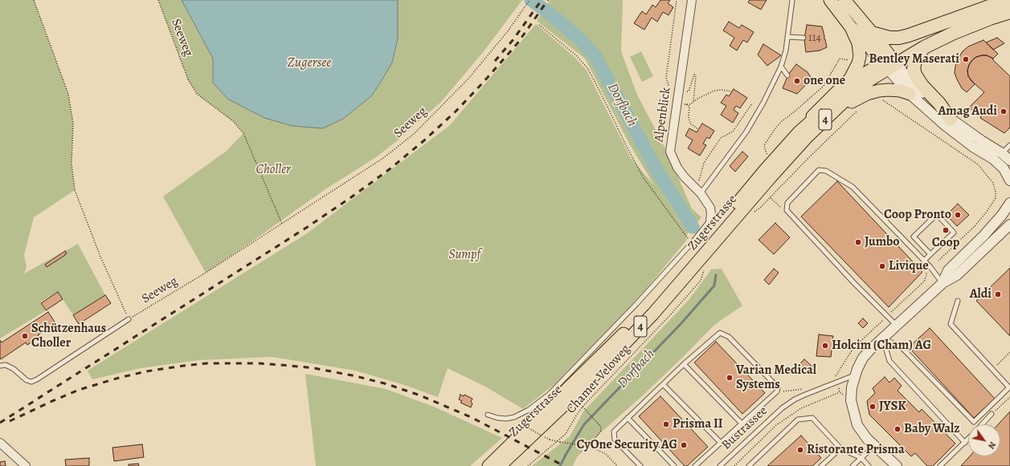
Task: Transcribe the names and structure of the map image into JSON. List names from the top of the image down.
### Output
{
  "streets": {
    "main road": ["4", "Zugerstrasse"],
    "street": ["Alpenblick"],
    "lane": ["Bustrassee"],
    "path": ["Seeweg", "Chamer Veloweg"]
  },
  "crossings": [
    ["Alpenblick", "Zugerstrasse"],
    ["4", "Zugerstrasse"]
  ],
  "water": ["Zugersee", "Dorfbach"],
  "parks": ["Choller", "Sumpf"],
  "places": [
    "Bentley Maserati",
    "one one",
    "Amag Audi",
    "Coop Pronto",
    "Coop",
    "Jumbo",
    "Livique",
    "Aldi",
    "Schützenhaus Choller",
    "Holcim (Cham) AG",
    "Varian Medical Systems",
    "JYSK",
    "Prisma II",
    "Baby Walz",
    "CyOne Security AG",
    "Ristorante Prisma"
  ],
  "house_numbers": ["114"],
  "north": "bottom right"
}
